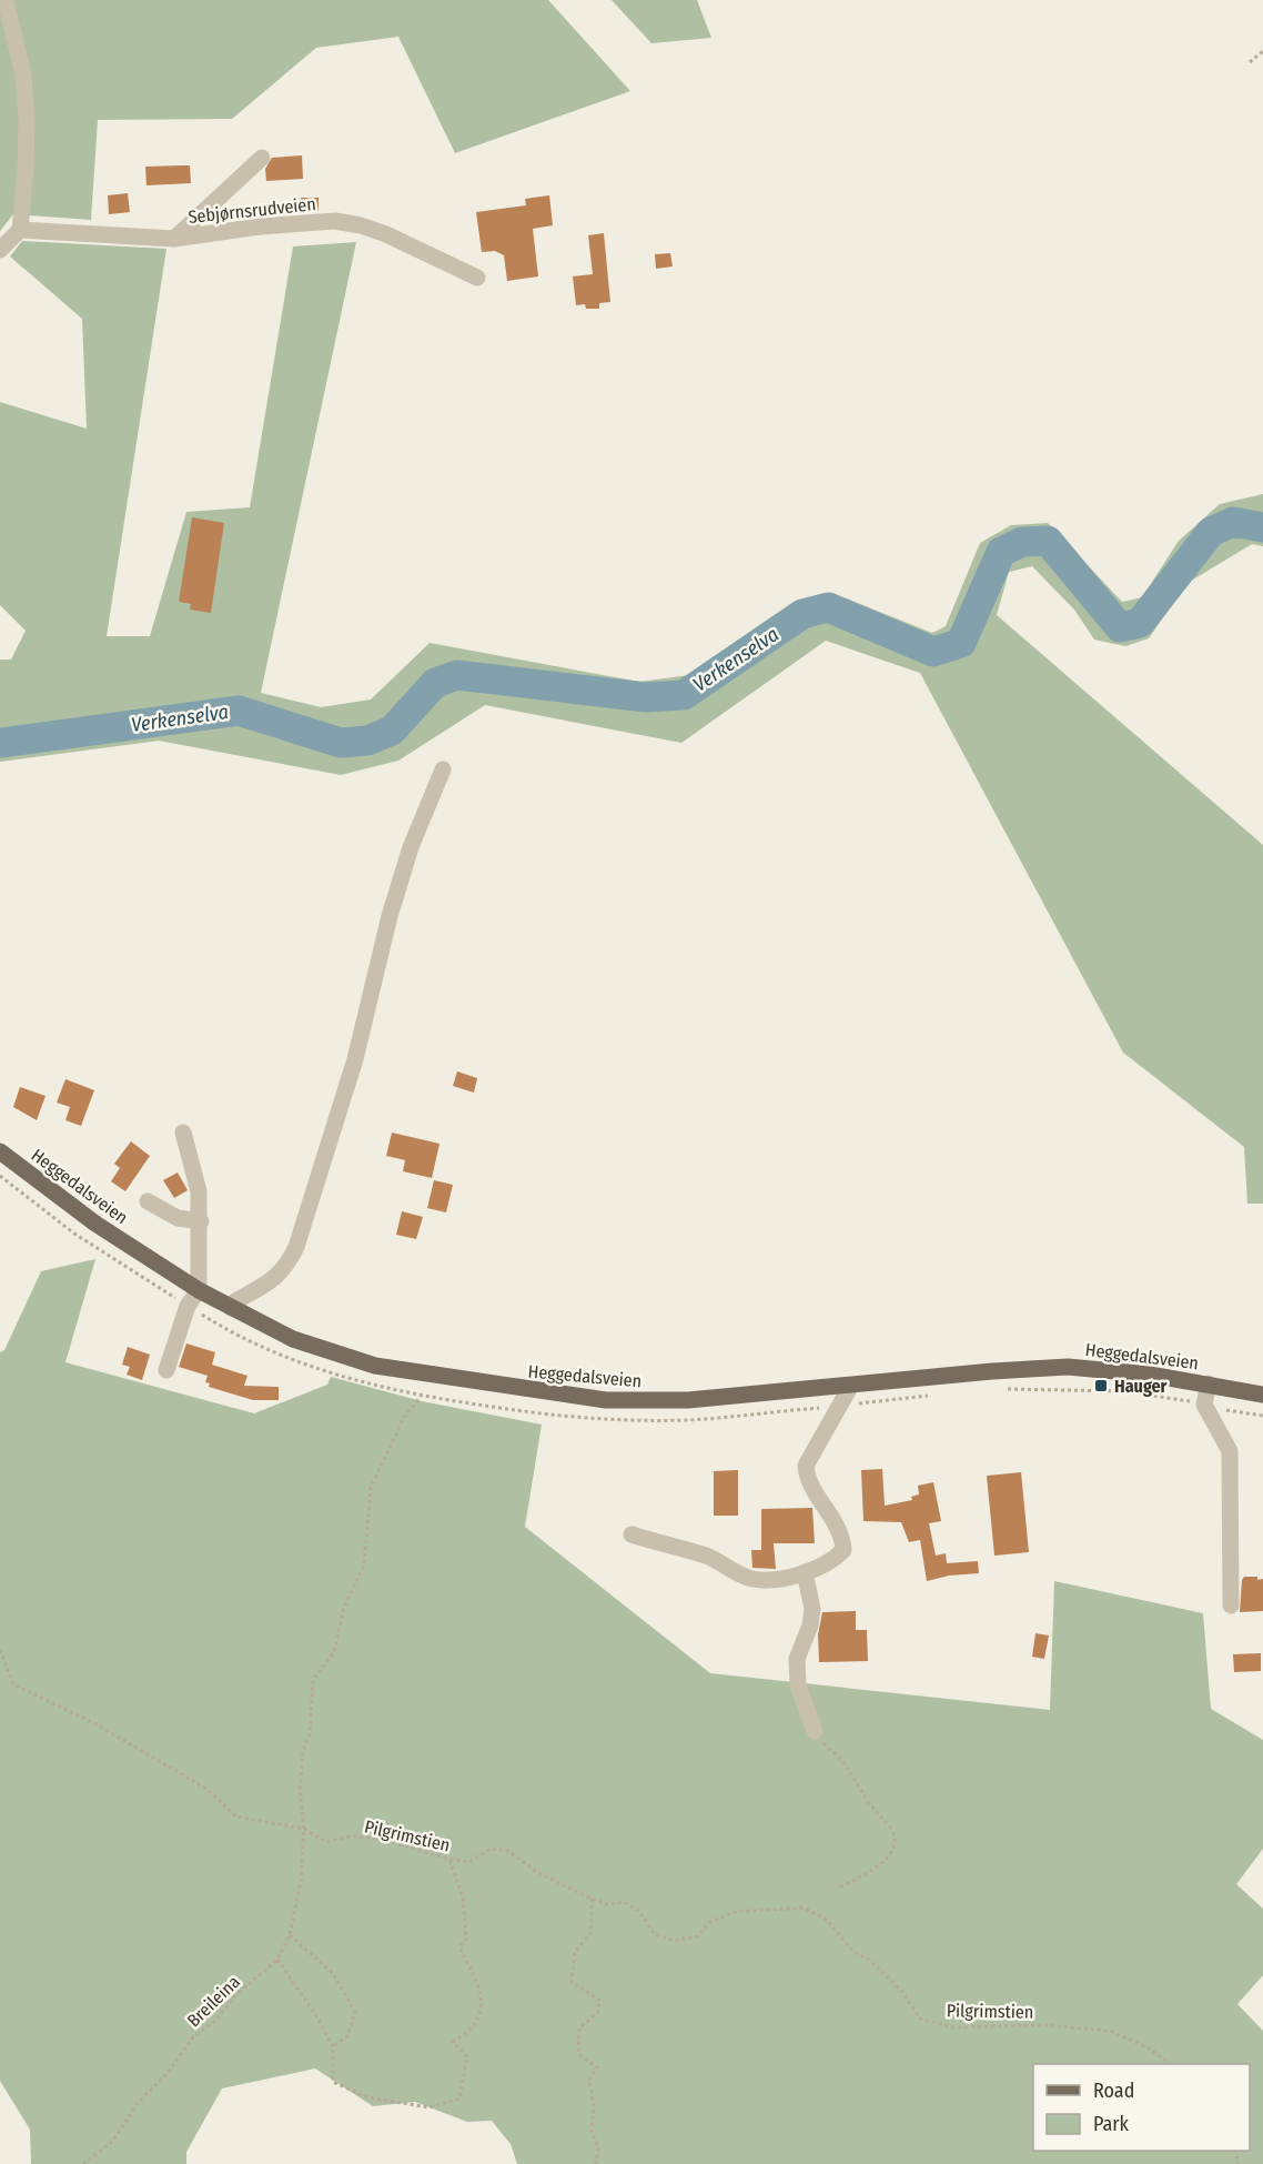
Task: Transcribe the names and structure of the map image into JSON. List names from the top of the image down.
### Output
{
  "streets": {
    "main road": ["Heggedalsveien"],
    "street": ["Sebjørnsrudveien"],
    "path": ["Pilgrimstien", "Breileina"]
  },
  "crossings": [
    ["Pilgrimstien", "Breileina"]
  ],
  "water": ["Verkenselva"],
  "places": {
    "transit": ["Hauger"]
  },
  "legend": ["Road", "Park"]
}
